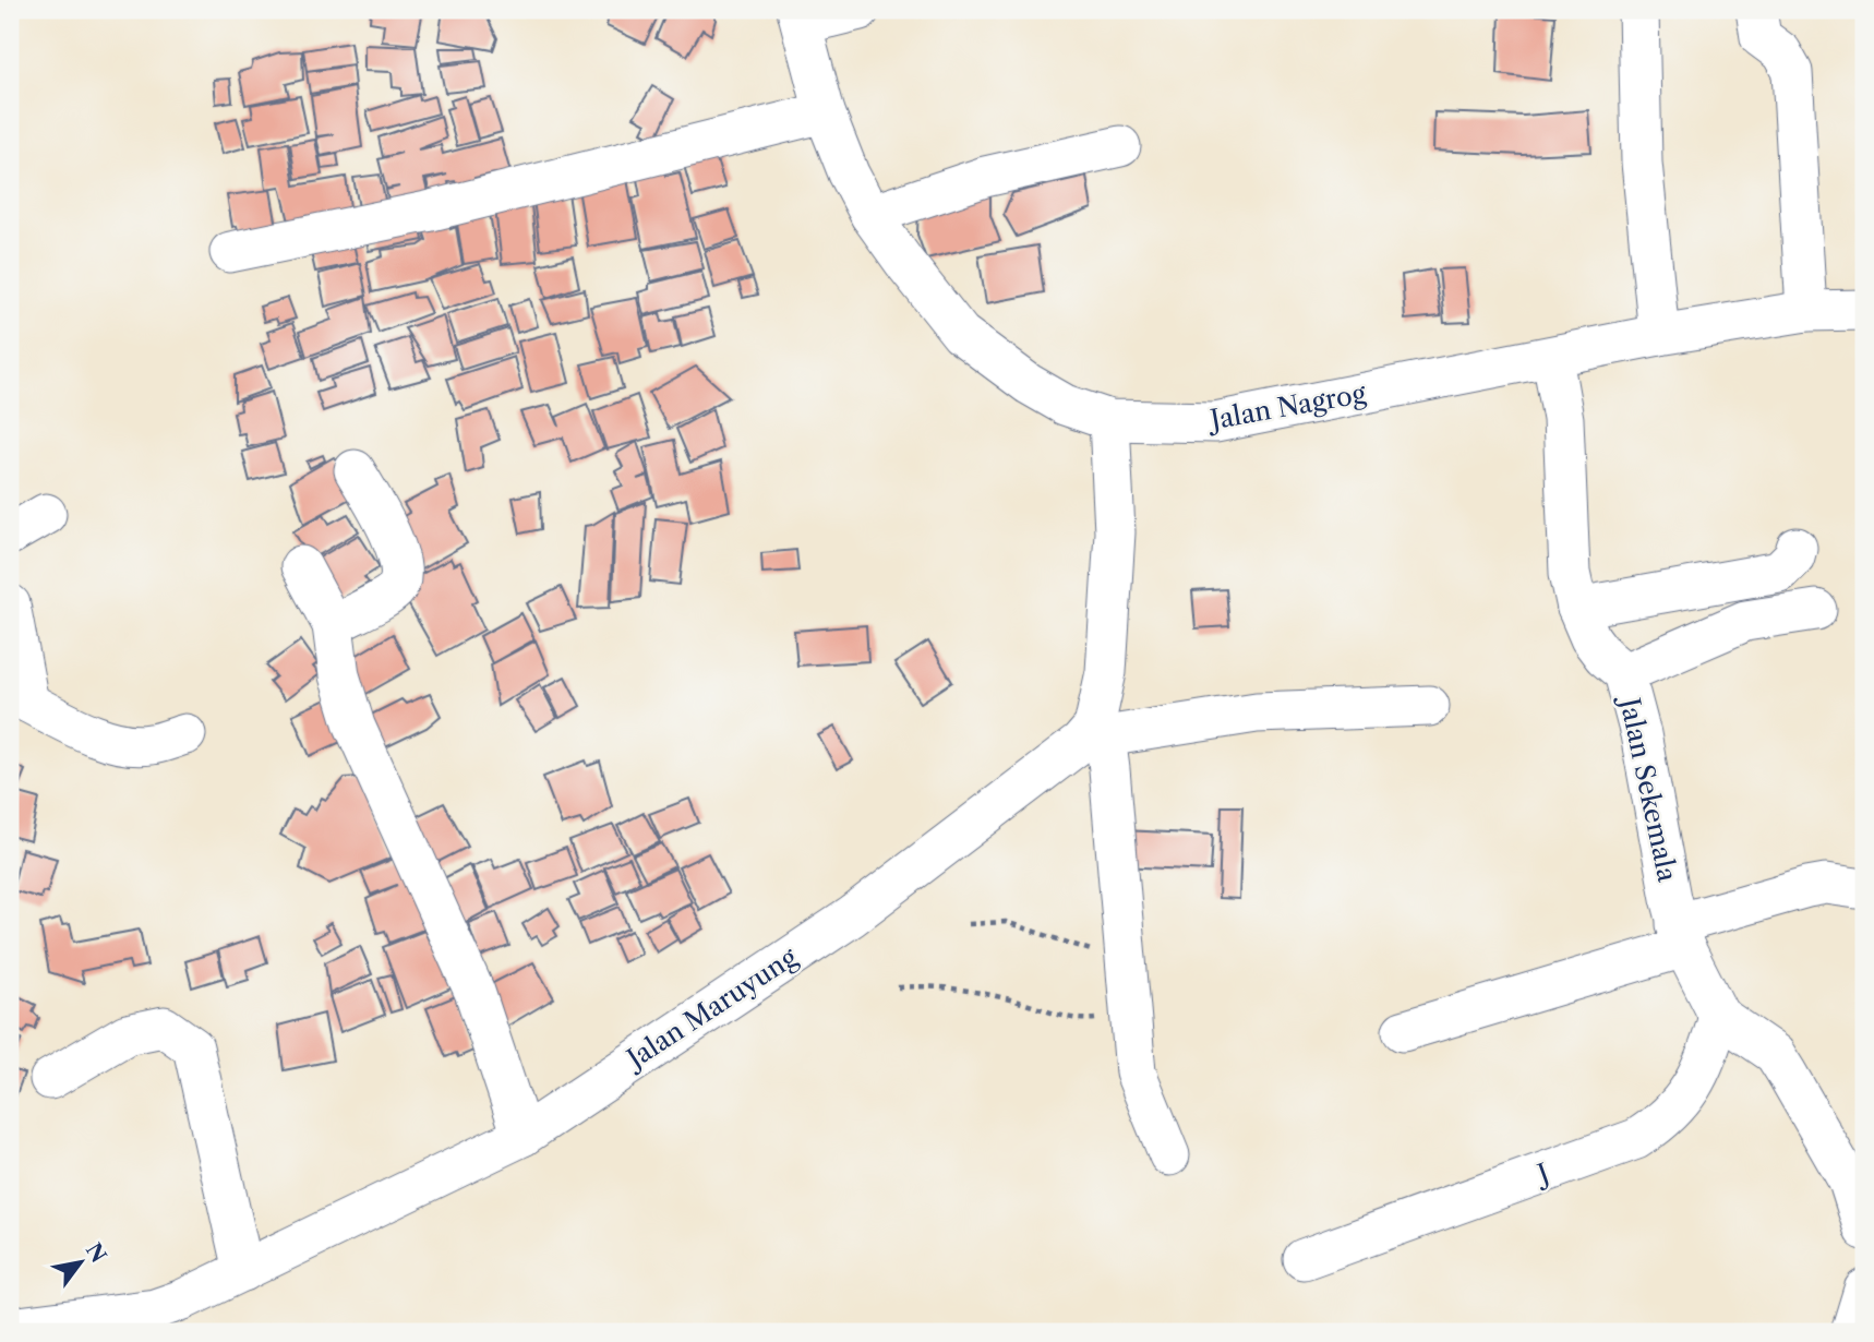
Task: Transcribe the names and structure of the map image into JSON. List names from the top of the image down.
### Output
{
  "streets": {
    "street": [
      "Jalan Nagrog",
      "Jalan Sekemala",
      "Jalan Maruyung",
      "J"
    ]
  },
  "crossings": [
    ["Jalan Nagrog", "Jalan Sekemala"],
    ["Jalan Sekemala", "J"]
  ],
  "north": "top right"
}
